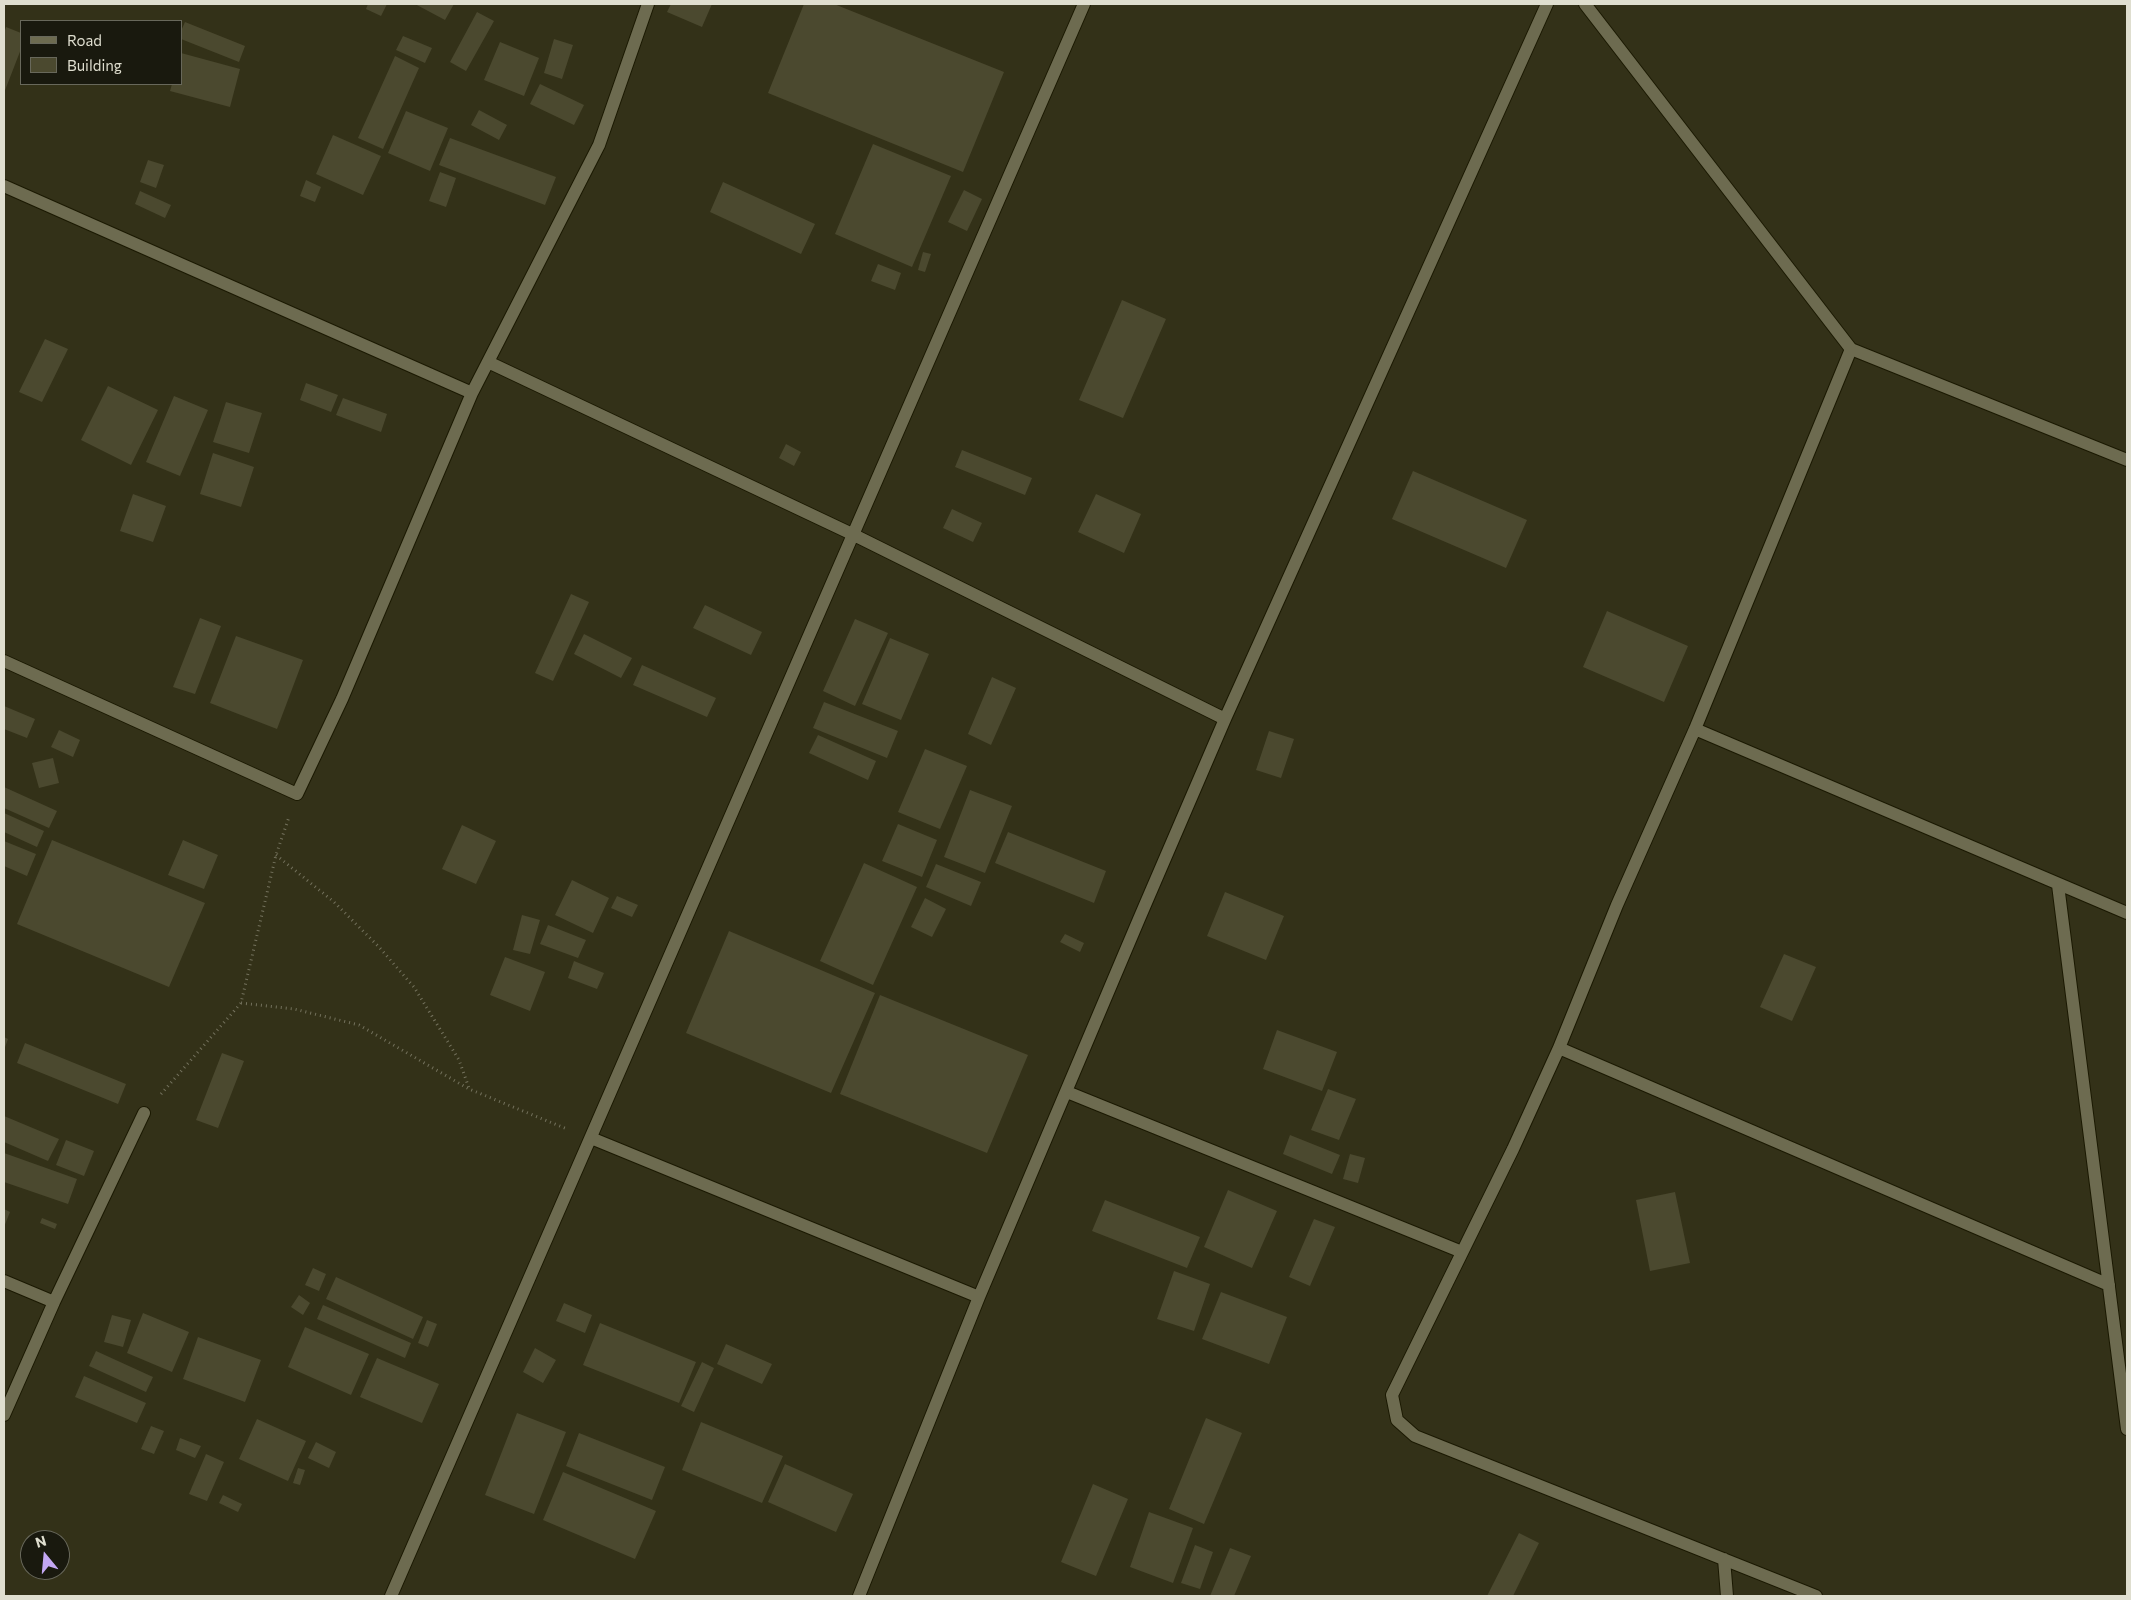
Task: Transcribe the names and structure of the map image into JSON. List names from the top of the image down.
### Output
{
  "legend": ["Road", "Building"],
  "north": "top"
}
